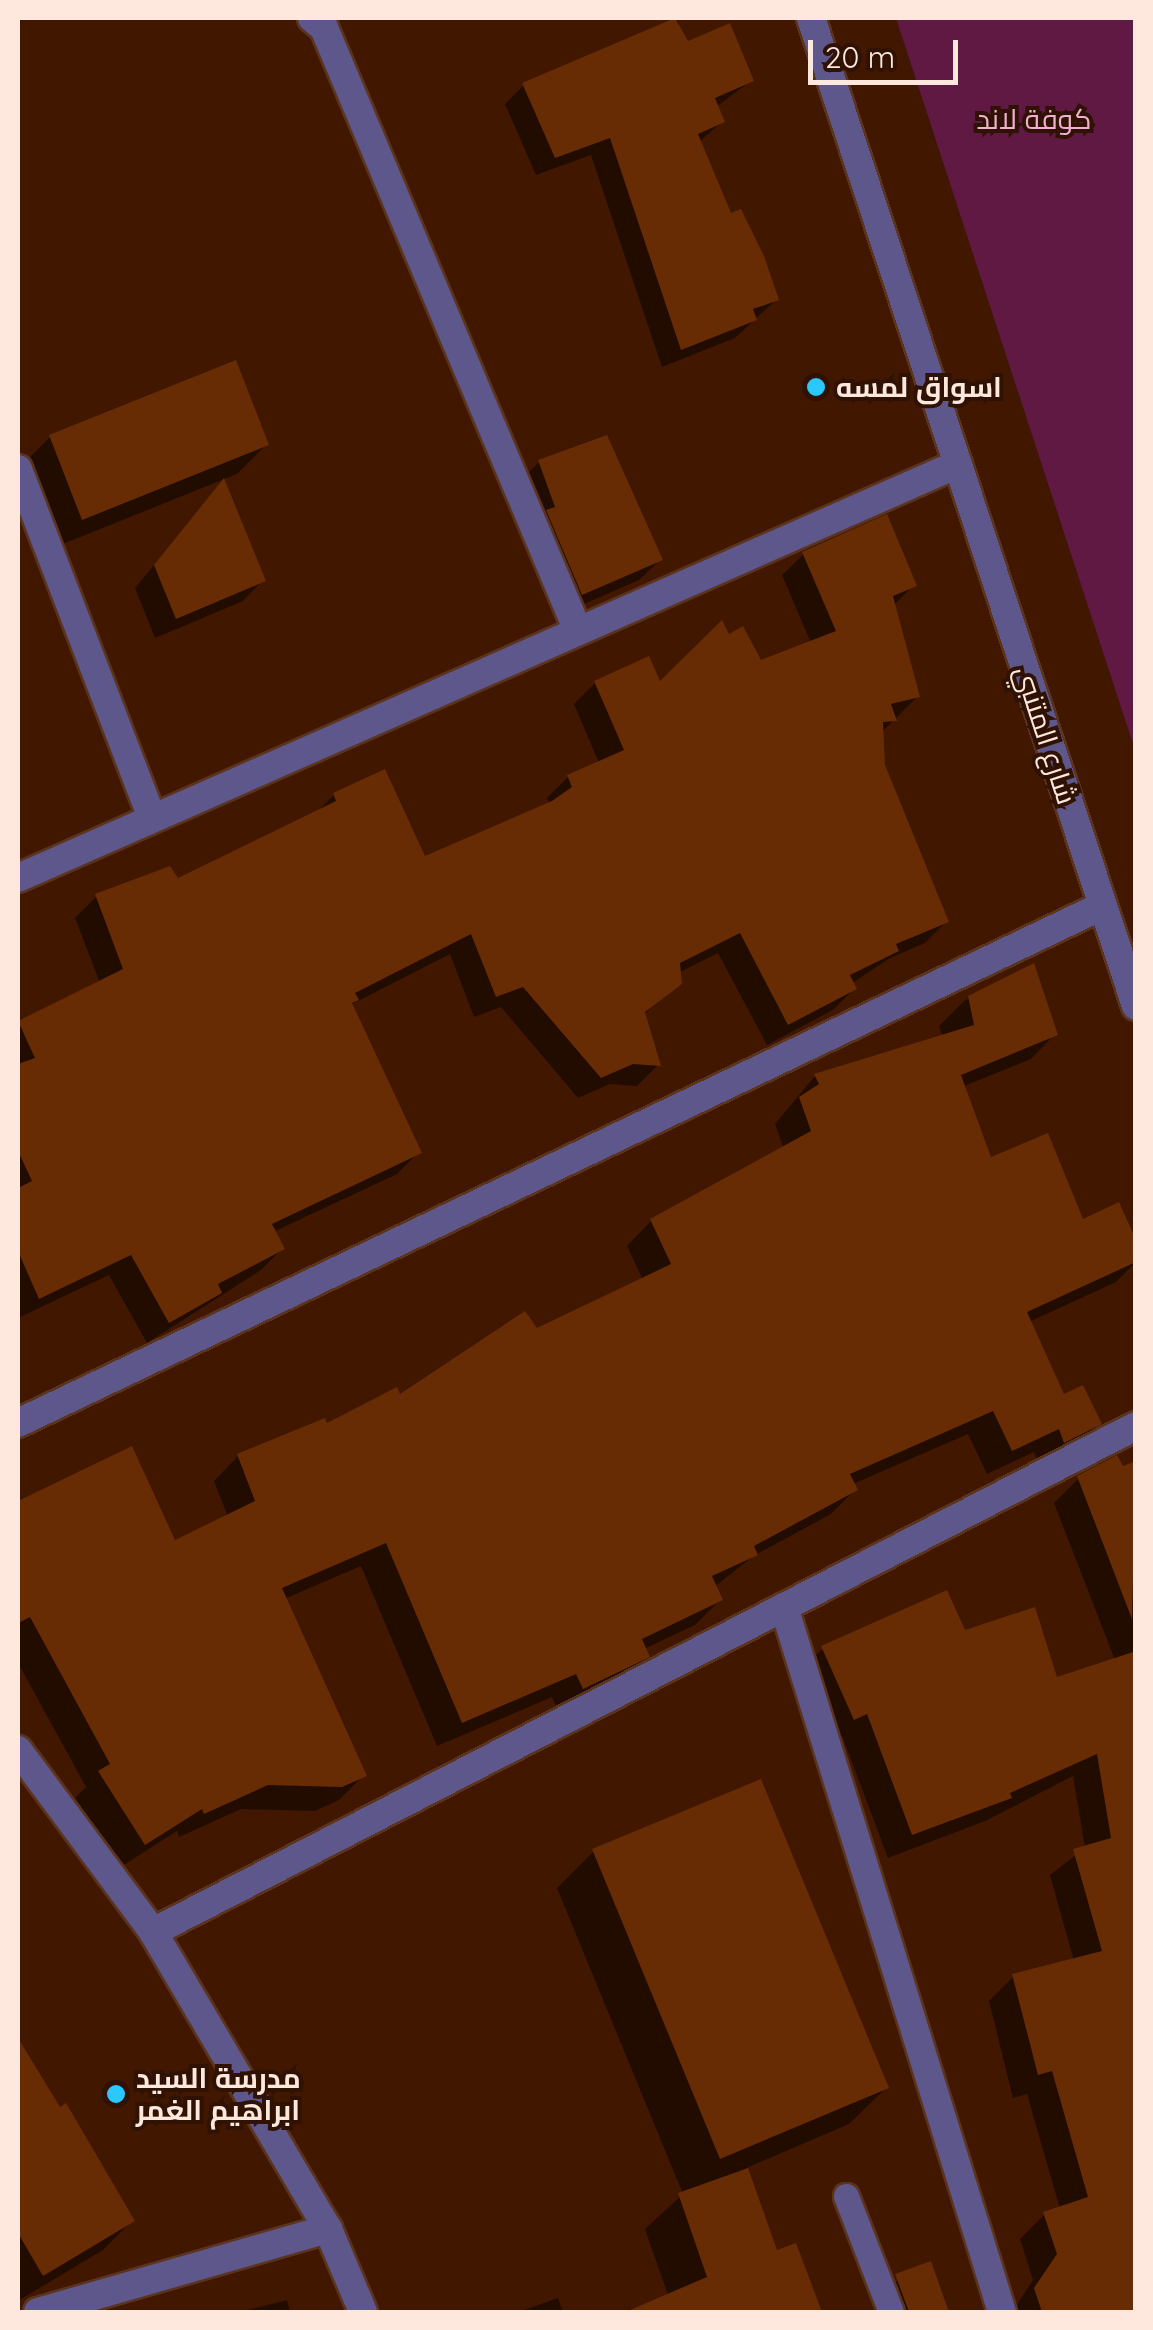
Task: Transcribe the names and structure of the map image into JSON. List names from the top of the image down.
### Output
{
  "streets": {
    "street": ["شارع المتنبي"]
  },
  "parks": ["كوفة لاند"],
  "places": ["اسواق لمسه", "مدرسة السيد ابراهيم الغمر"],
  "scale_bar": "20 m"
}
